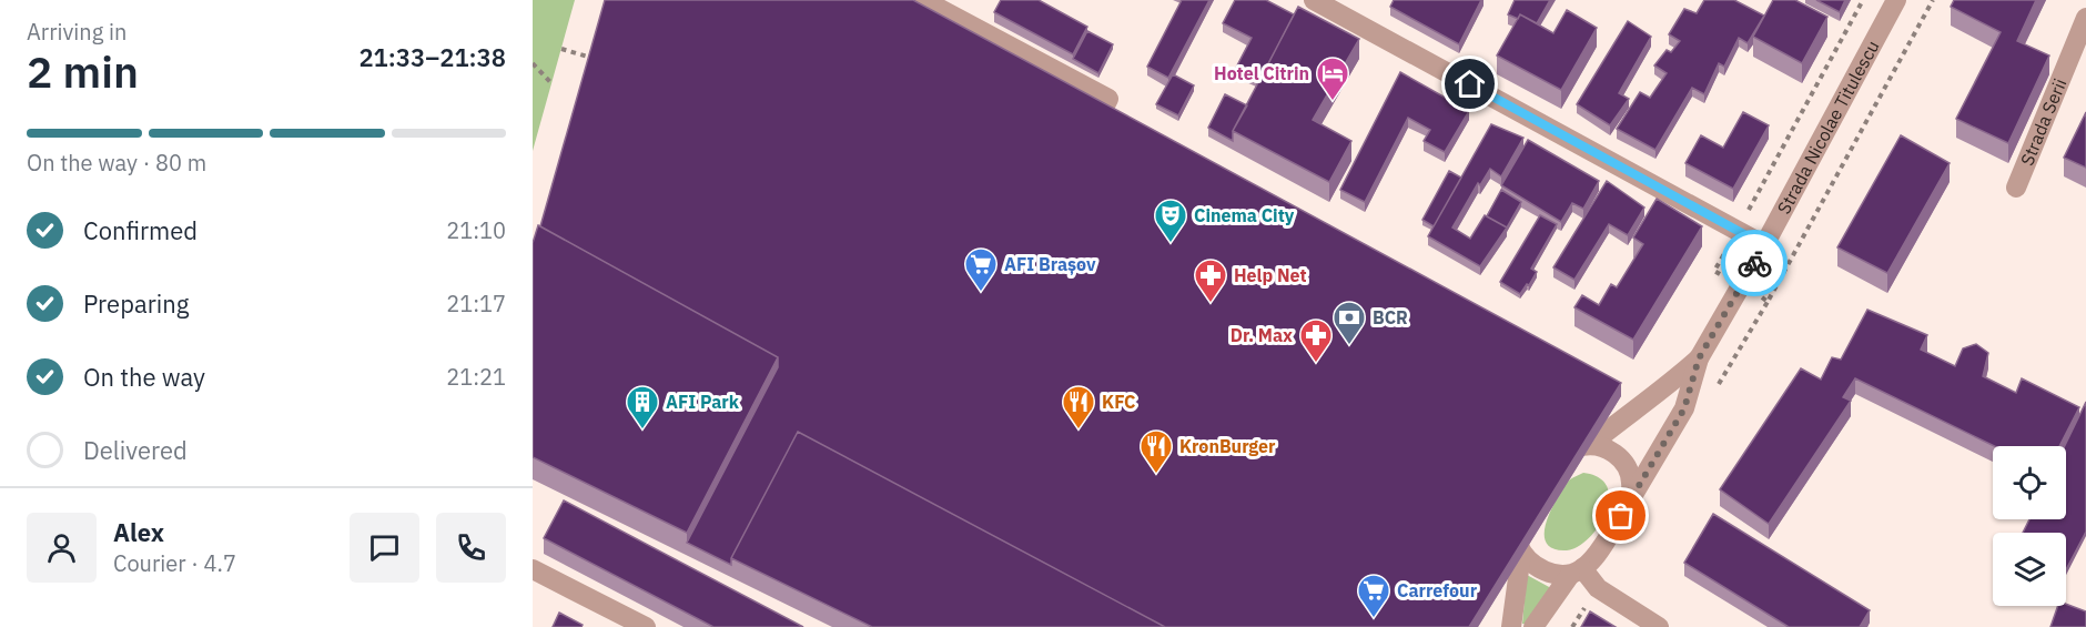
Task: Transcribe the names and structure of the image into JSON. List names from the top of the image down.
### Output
{
  "streets": {
    "street": ["Strada Serii", "Strada Nicolae Titulescu"]
  },
  "places": {
    "hotel": ["Hotel Citrin"],
    "theatre": ["Cinema City"],
    "supermarket": ["AFI Brașov", "Carrefour"],
    "pharmacy": ["Help Net", "Dr. Max"],
    "bank": ["BCR"],
    "building": ["AFI Park"],
    "restaurant": ["KFC", "KronBurger"]
  },
  "page": {
    "heading": ["2 min", "Arriving in", "21:33–21:38"],
    "panel": ["Alex", "Courier · 4.7"],
    "bar": "On the way · 80 m",
    "list": [
      ["Confirmed", "21:10"],
      ["Preparing", "21:17"],
      ["On the way", "21:21"],
      "Delivered"
    ]
  }
}
